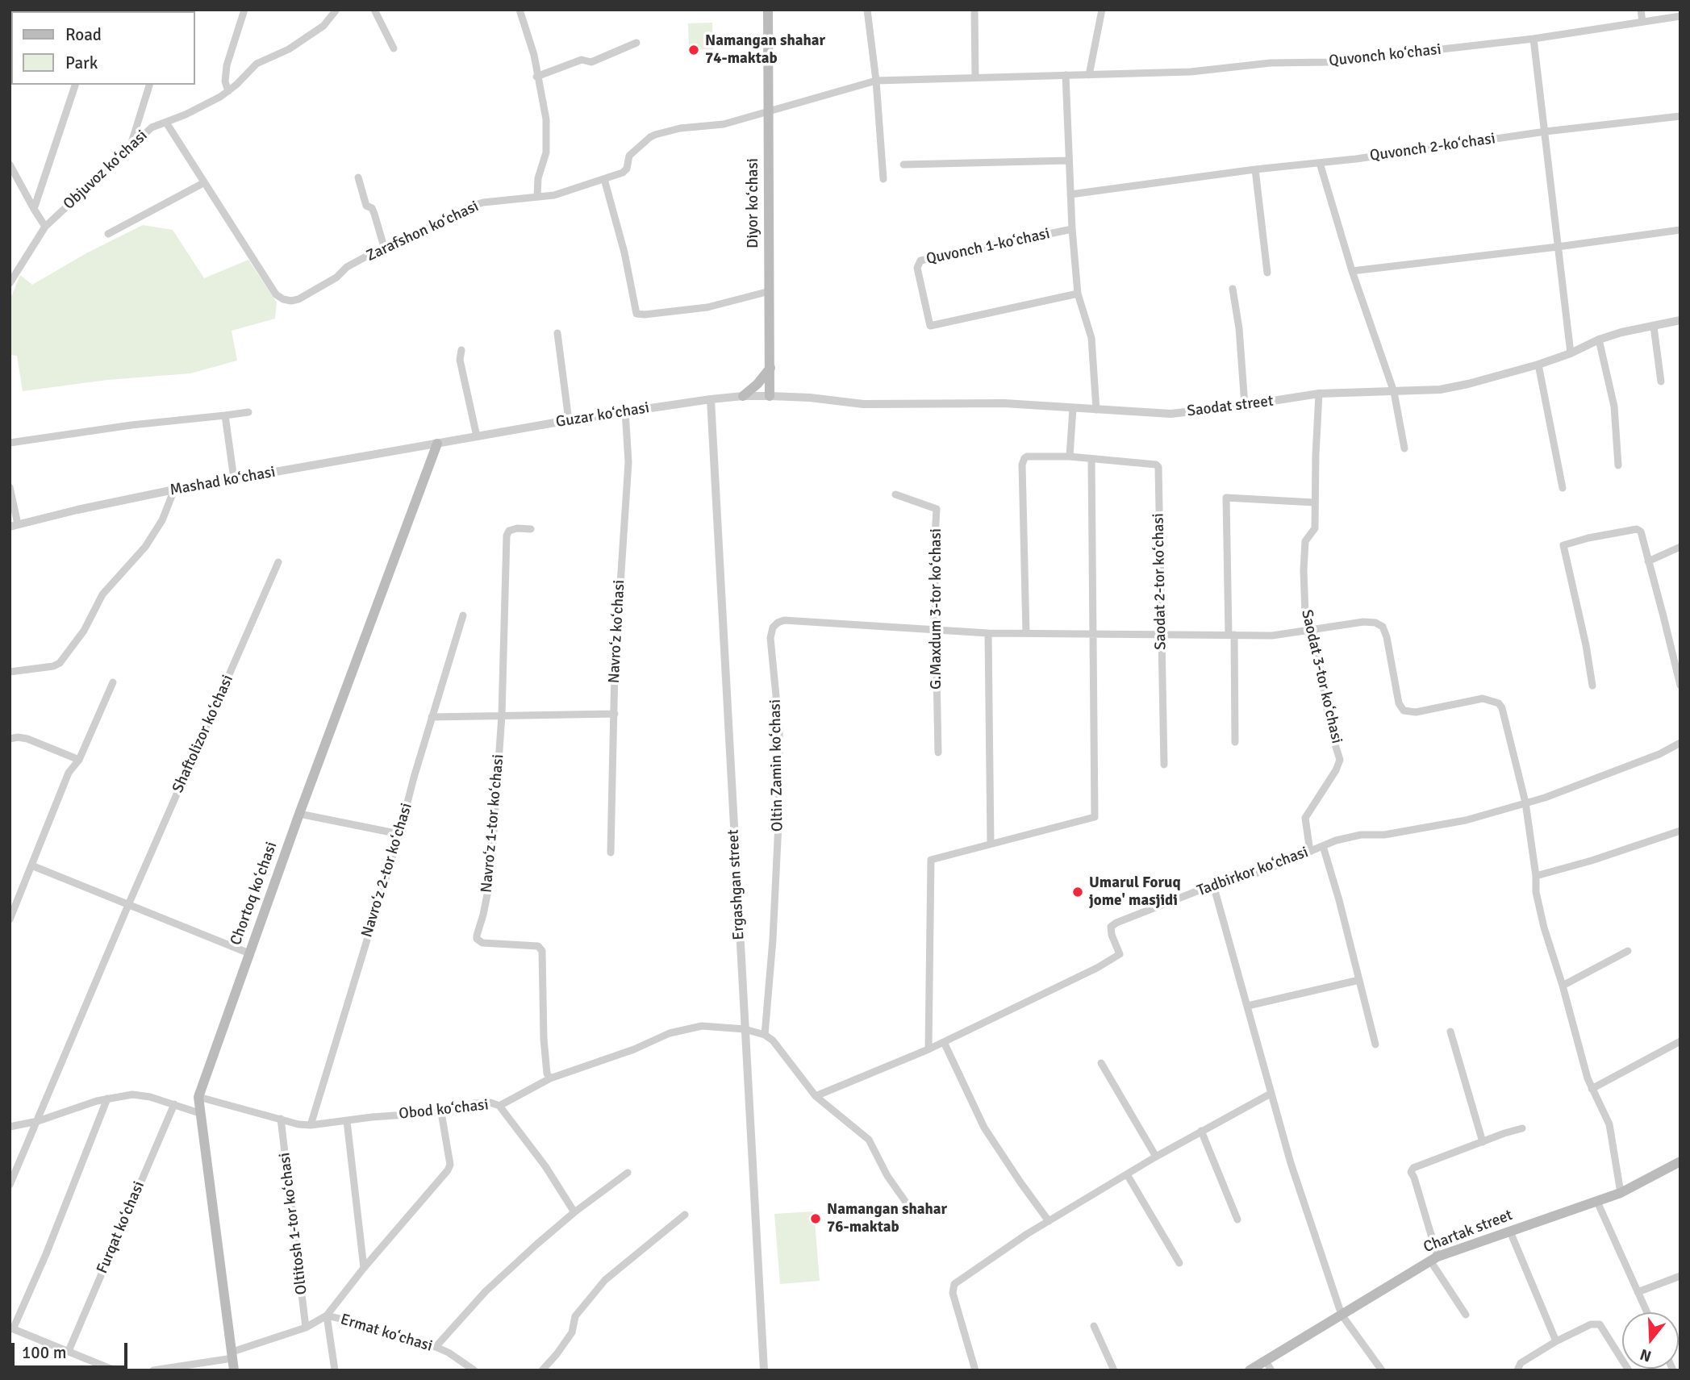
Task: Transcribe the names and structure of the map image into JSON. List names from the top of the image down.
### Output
{
  "streets": {
    "main road": ["Diyor koʻchasi", "Chortoq koʻchasi", "Chartak street"],
    "street": [
      "Quvonch koʻchasi",
      "Quvonch 2-koʻchasi",
      "Objuvoz koʻchasi",
      "Zarafshon koʻchasi",
      "Quvonch 1-koʻchasi",
      "Saodat street",
      "Guzar koʻchasi",
      "Mashad koʻchasi",
      "Saodat 2-tor koʻchasi",
      "G.Maxdum 3-tor koʻchasi",
      "Navroʻz koʻchasi",
      "Saodat 3-tor koʻchasi",
      "Shaftolizor koʻchasi",
      "Oltin Zamin koʻchasi",
      "Navroʻz 1-tor koʻchasi",
      "Navroʻz 2-tor koʻchasi",
      "Tadbirkor koʻchasi",
      "Ergashgan street",
      "Obod koʻchasi",
      "Oltitosh 1-tor koʻchasi",
      "Furqat koʻchasi",
      "Ermat koʻchasi"
    ]
  },
  "crossings": [
    ["Diyor koʻchasi", "Zarafshon koʻchasi"],
    ["Diyor koʻchasi", "Saodat street"],
    ["Diyor koʻchasi", "Guzar koʻchasi"],
    ["Quvonch 1-koʻchasi", "Saodat street"],
    ["Saodat street", "Guzar koʻchasi"],
    ["Saodat street", "Saodat 3-tor koʻchasi"],
    ["Guzar koʻchasi", "Mashad koʻchasi"],
    ["Guzar koʻchasi", "Navroʻz koʻchasi"],
    ["Guzar koʻchasi", "Ergashgan street"],
    ["Guzar koʻchasi", "Chortoq koʻchasi"],
    ["Mashad koʻchasi", "Chortoq koʻchasi"],
    ["G.Maxdum 3-tor koʻchasi", "Oltin Zamin koʻchasi"],
    ["Saodat 3-tor koʻchasi", "Tadbirkor koʻchasi"],
    ["Navroʻz 1-tor koʻchasi", "Obod koʻchasi"],
    ["Navroʻz 2-tor koʻchasi", "Obod koʻchasi"],
    ["Ergashgan street", "Obod koʻchasi"],
    ["Chortoq koʻchasi", "Obod koʻchasi"],
    ["Chortoq koʻchasi", "Ermat koʻchasi"],
    ["Obod koʻchasi", "Oltitosh 1-tor koʻchasi"],
    ["Oltitosh 1-tor koʻchasi", "Ermat koʻchasi"]
  ],
  "places": ["Namangan shahar 74-maktab", "Umarul Foruq jome' masjidi", "Namangan shahar 76-maktab"],
  "legend": ["Road", "Park"],
  "scale_bar": "100 m",
  "north": "bottom"
}
